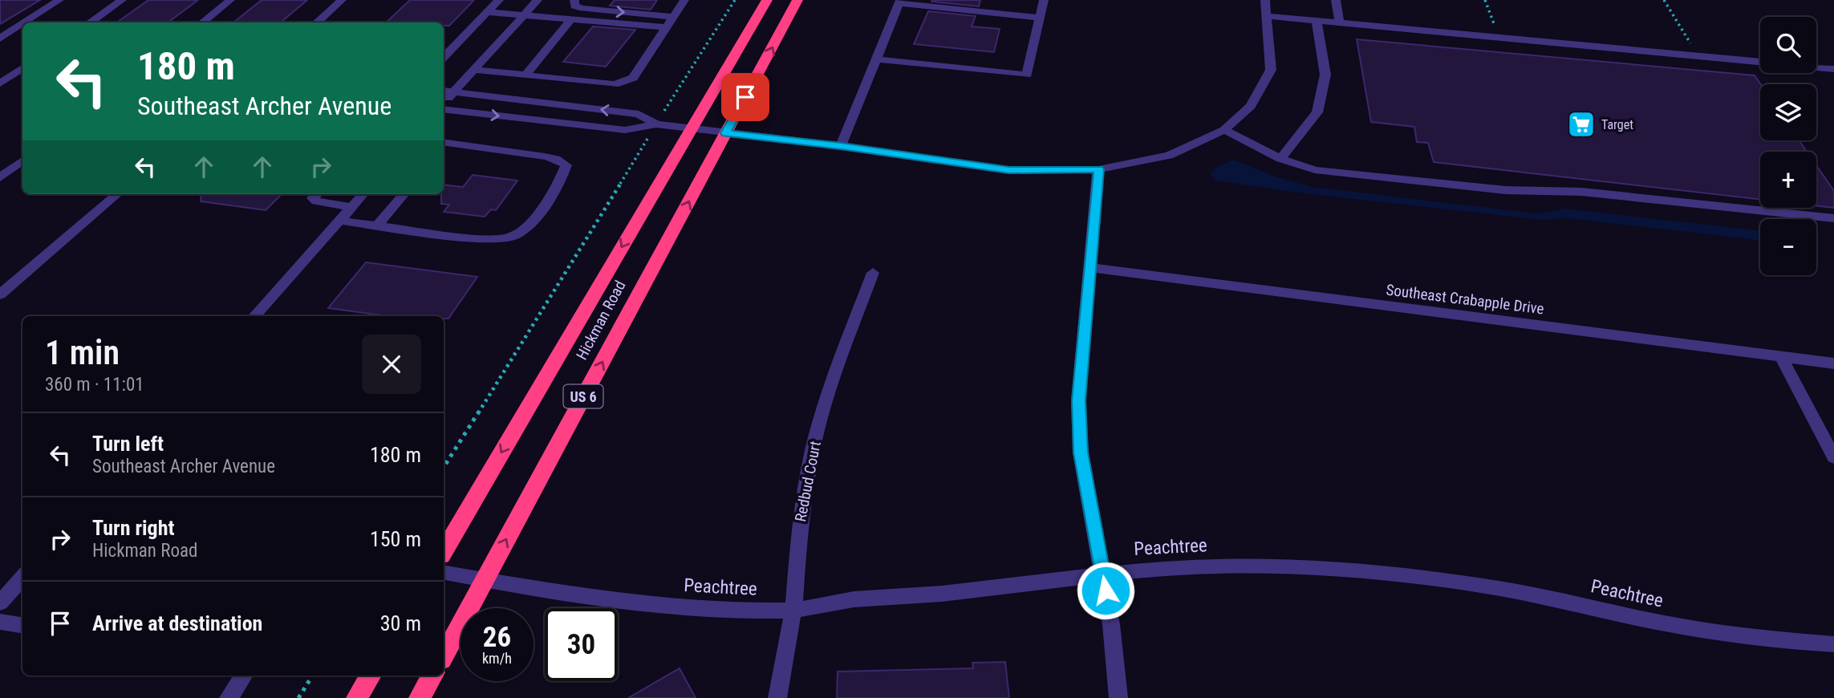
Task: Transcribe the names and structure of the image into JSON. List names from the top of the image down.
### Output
{
  "streets": {
    "highway": ["Hickman Road", "US 6"],
    "street": ["Southeast Crabapple Drive", "Redbud Court", "Peachtree"]
  },
  "crossings": [
    ["Hickman Road", "Peachtree"],
    ["Redbud Court", "Peachtree"]
  ],
  "places": {
    "supermarket": ["Target"]
  },
  "page": {
    "map_buttons": ["+", "−"],
    "turn": ["180 m", "Southeast Archer Avenue"],
    "heading": ["1 min", "360 m · 11:01"],
    "list": [
      {
        "name": "Turn left",
        "note": "Southeast Archer Avenue",
        "value": "180 m"
      },
      {
        "name": "Turn right",
        "note": "Hickman Road",
        "value": "150 m"
      },
      {
        "name": "Arrive at destination",
        "value": "30 m"
      }
    ],
    "speed": "26 km/h",
    "limit": "30"
  }
}
